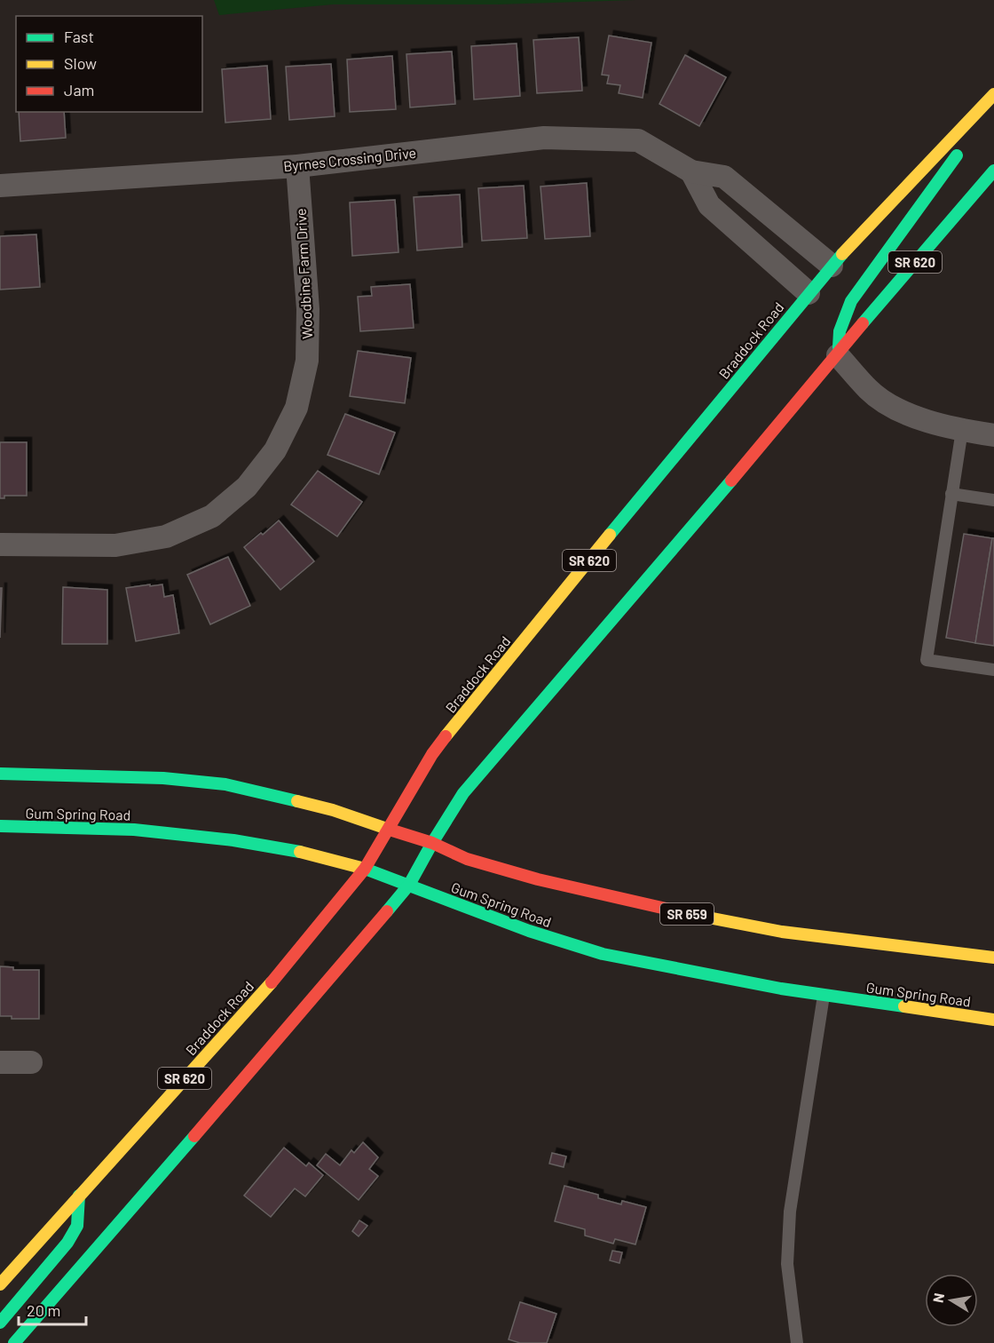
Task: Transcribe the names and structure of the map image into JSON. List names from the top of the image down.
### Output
{
  "streets": {
    "main road": [
      "SR 620",
      "Braddock Road",
      "Gum Spring Road",
      "SR 659"
    ],
    "street": ["Byrnes Crossing Drive", "Woodbine Farm Drive"]
  },
  "crossings": [
    ["Byrnes Crossing Drive", "Woodbine Farm Drive"],
    ["Byrnes Crossing Drive", "Braddock Road"],
    ["SR 620", "SR 659"],
    ["Braddock Road", "Gum Spring Road"],
    ["Braddock Road", "SR 659"]
  ],
  "legend": ["Fast", "Slow", "Jam"],
  "scale_bar": "20 m",
  "north": "left"
}
